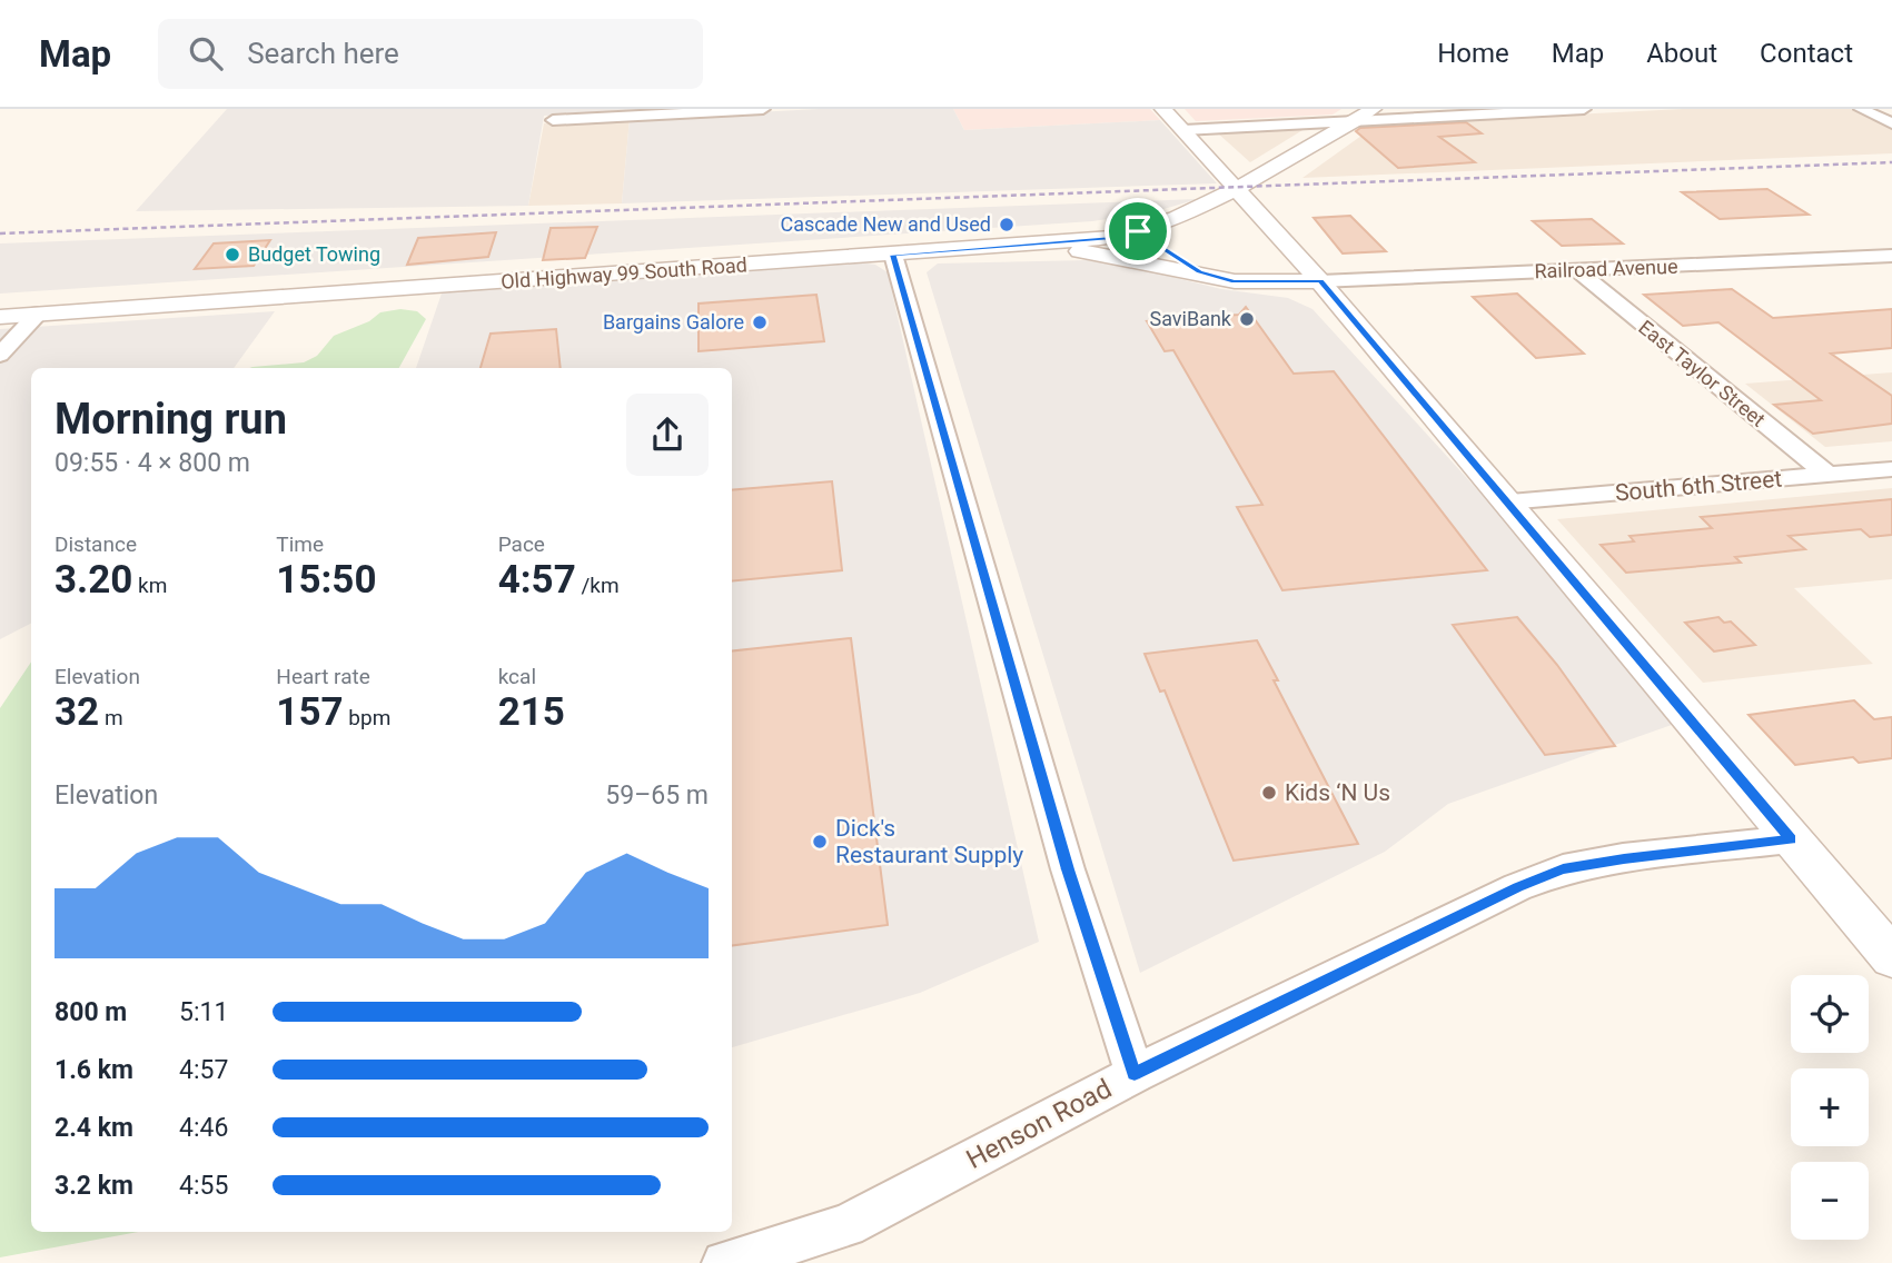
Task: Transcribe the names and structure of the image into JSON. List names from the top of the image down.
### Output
{
  "streets": {
    "street": [
      "Railroad Avenue",
      "Old Highway 99 South Road",
      "East Taylor Street",
      "South 6th Street",
      "Henson Road"
    ]
  },
  "crossings": [
    ["Railroad Avenue", "East Taylor Street"],
    ["East Taylor Street", "South 6th Street"]
  ],
  "places": [
    "Cascade New and Used",
    "Budget Towing",
    "SaviBank",
    "Bargains Galore",
    "Kids ‘N Us",
    "Dick's Restaurant Supply"
  ],
  "page": {
    "header": "Map",
    "search": "Search here",
    "nav": [
      "Home",
      "Map",
      "About",
      "Contact"
    ],
    "heading": ["Morning run", "09:55 · 4 × 800 m"],
    "stats": [
      ["Distance", "3.20 km"],
      ["Time", "15:50"],
      ["Pace", "4:57 /km"],
      ["Elevation", "32 m"],
      ["Heart rate", "157 bpm"],
      ["kcal", "215"]
    ],
    "chart": ["Elevation", "59–65 m"],
    "map_buttons": ["+", "−"],
    "list": [
      {
        "name": "800 m",
        "note": "5:11"
      },
      {
        "name": "1.6 km",
        "note": "4:57"
      },
      {
        "name": "2.4 km",
        "note": "4:46"
      },
      {
        "name": "3.2 km",
        "note": "4:55"
      }
    ]
  }
}
